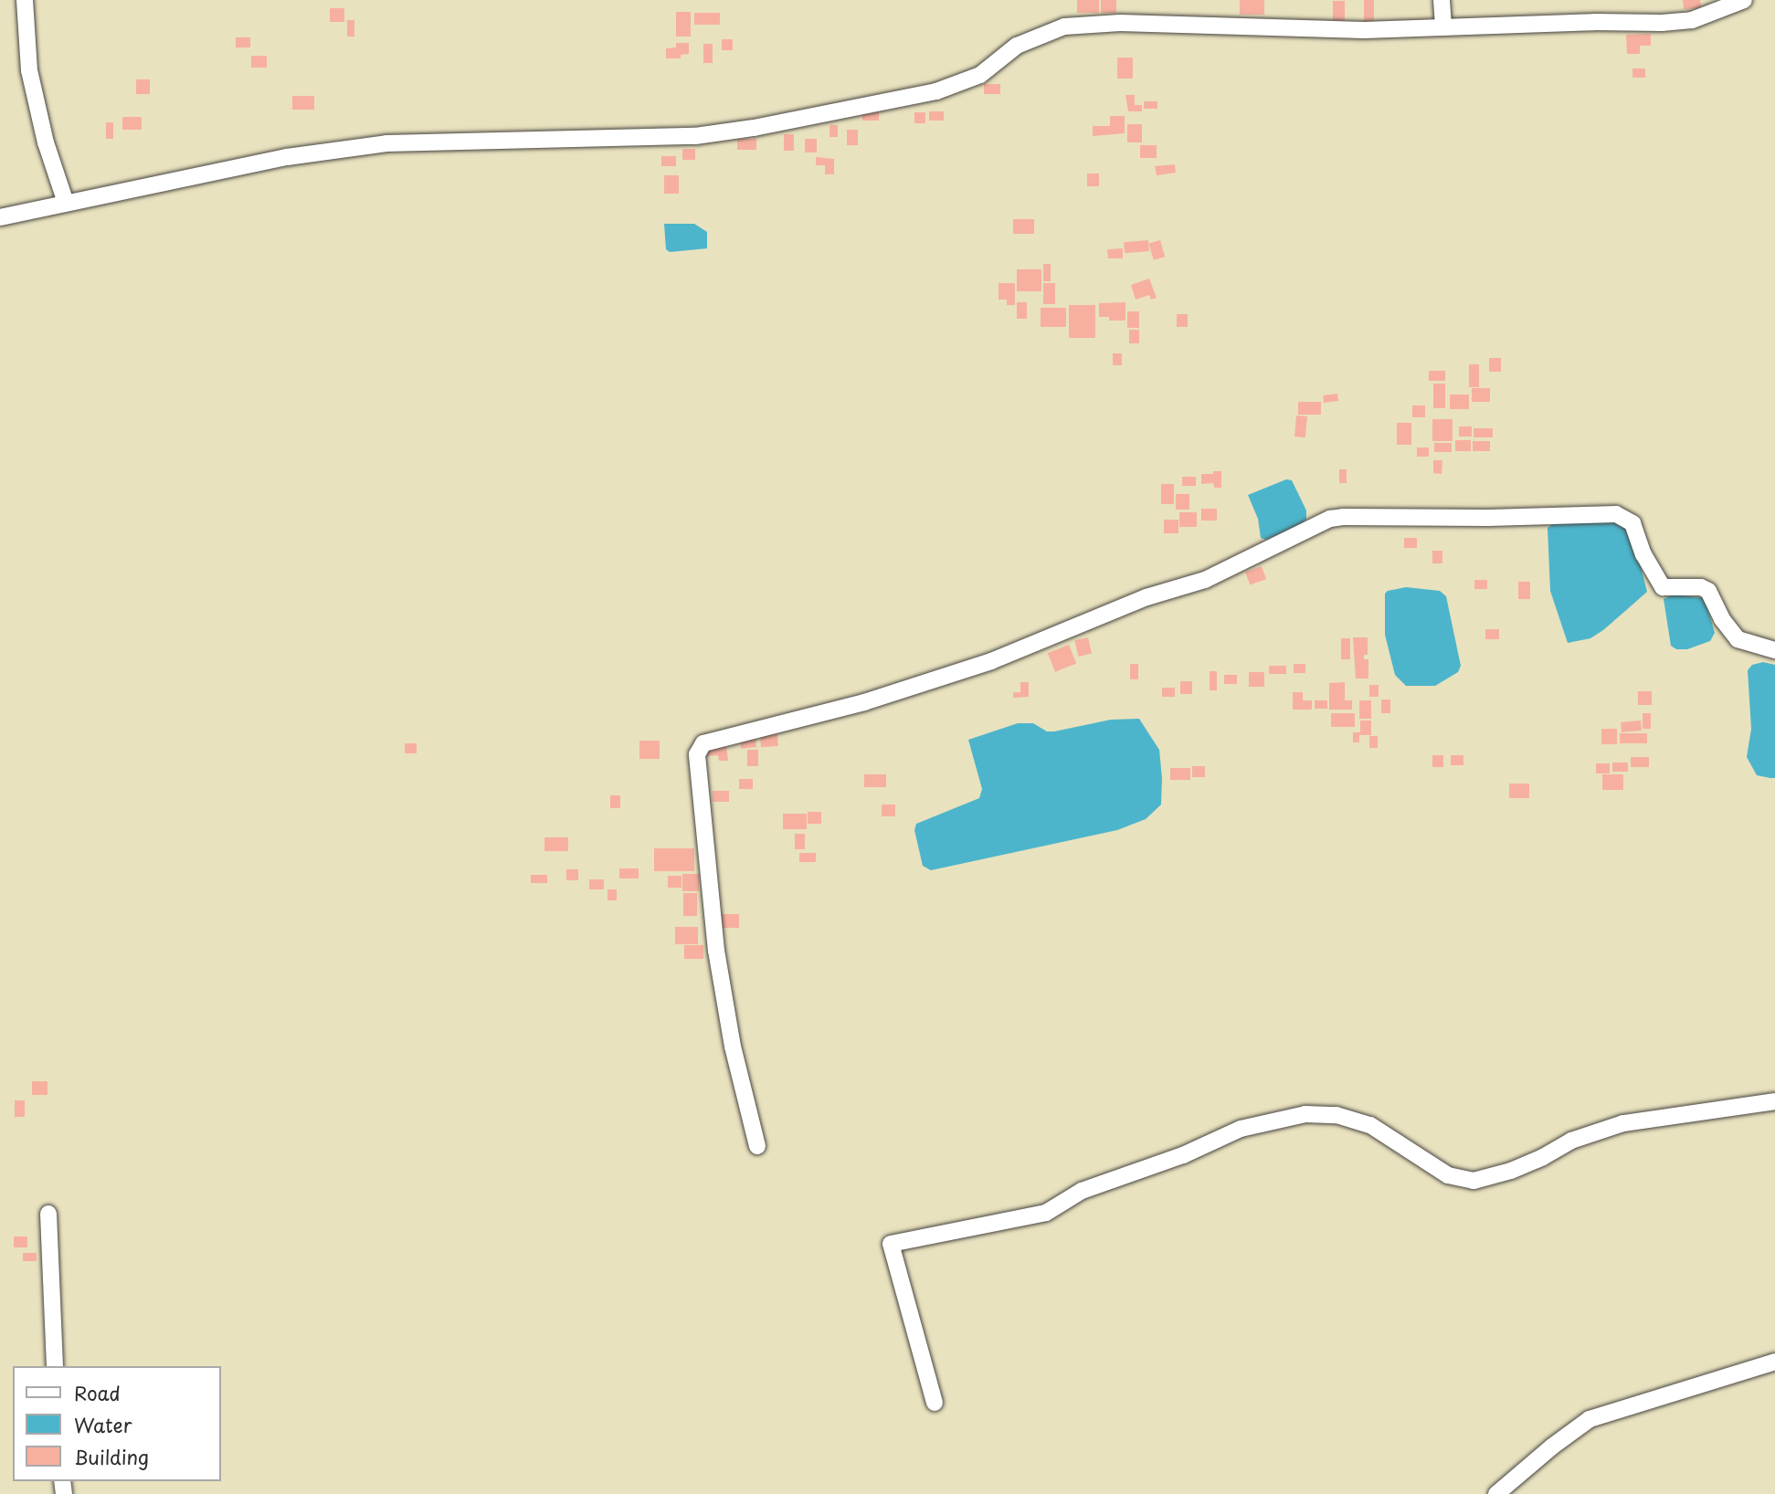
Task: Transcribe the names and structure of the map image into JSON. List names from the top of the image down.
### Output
{
  "legend": ["Road", "Water", "Building"]
}
